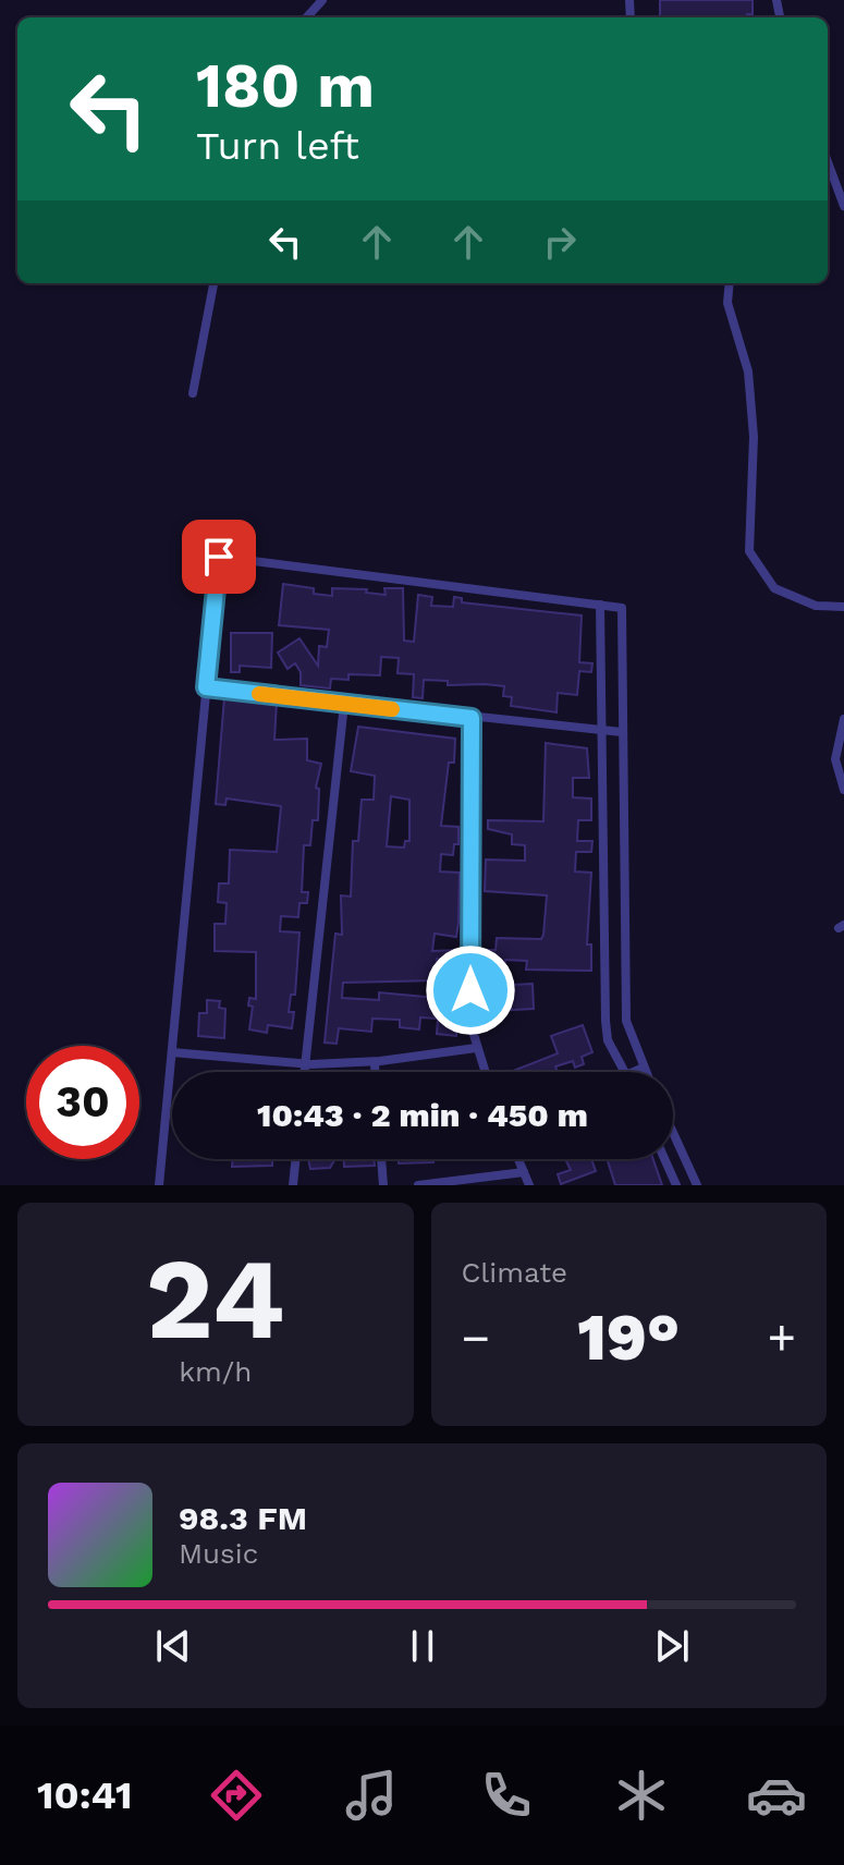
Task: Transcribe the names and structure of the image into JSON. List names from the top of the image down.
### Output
{
  "page": {
    "turn": ["180 m", "Turn left"],
    "limit": "30",
    "trip": "10:43 · 2 min · 450 m",
    "tile": [
      ["24", "km/h"],
      "Climate"
    ],
    "heat": ["−", "19°", "+"],
    "song": ["98.3 FM", "Music"],
    "tabs": "10:41"
  }
}
